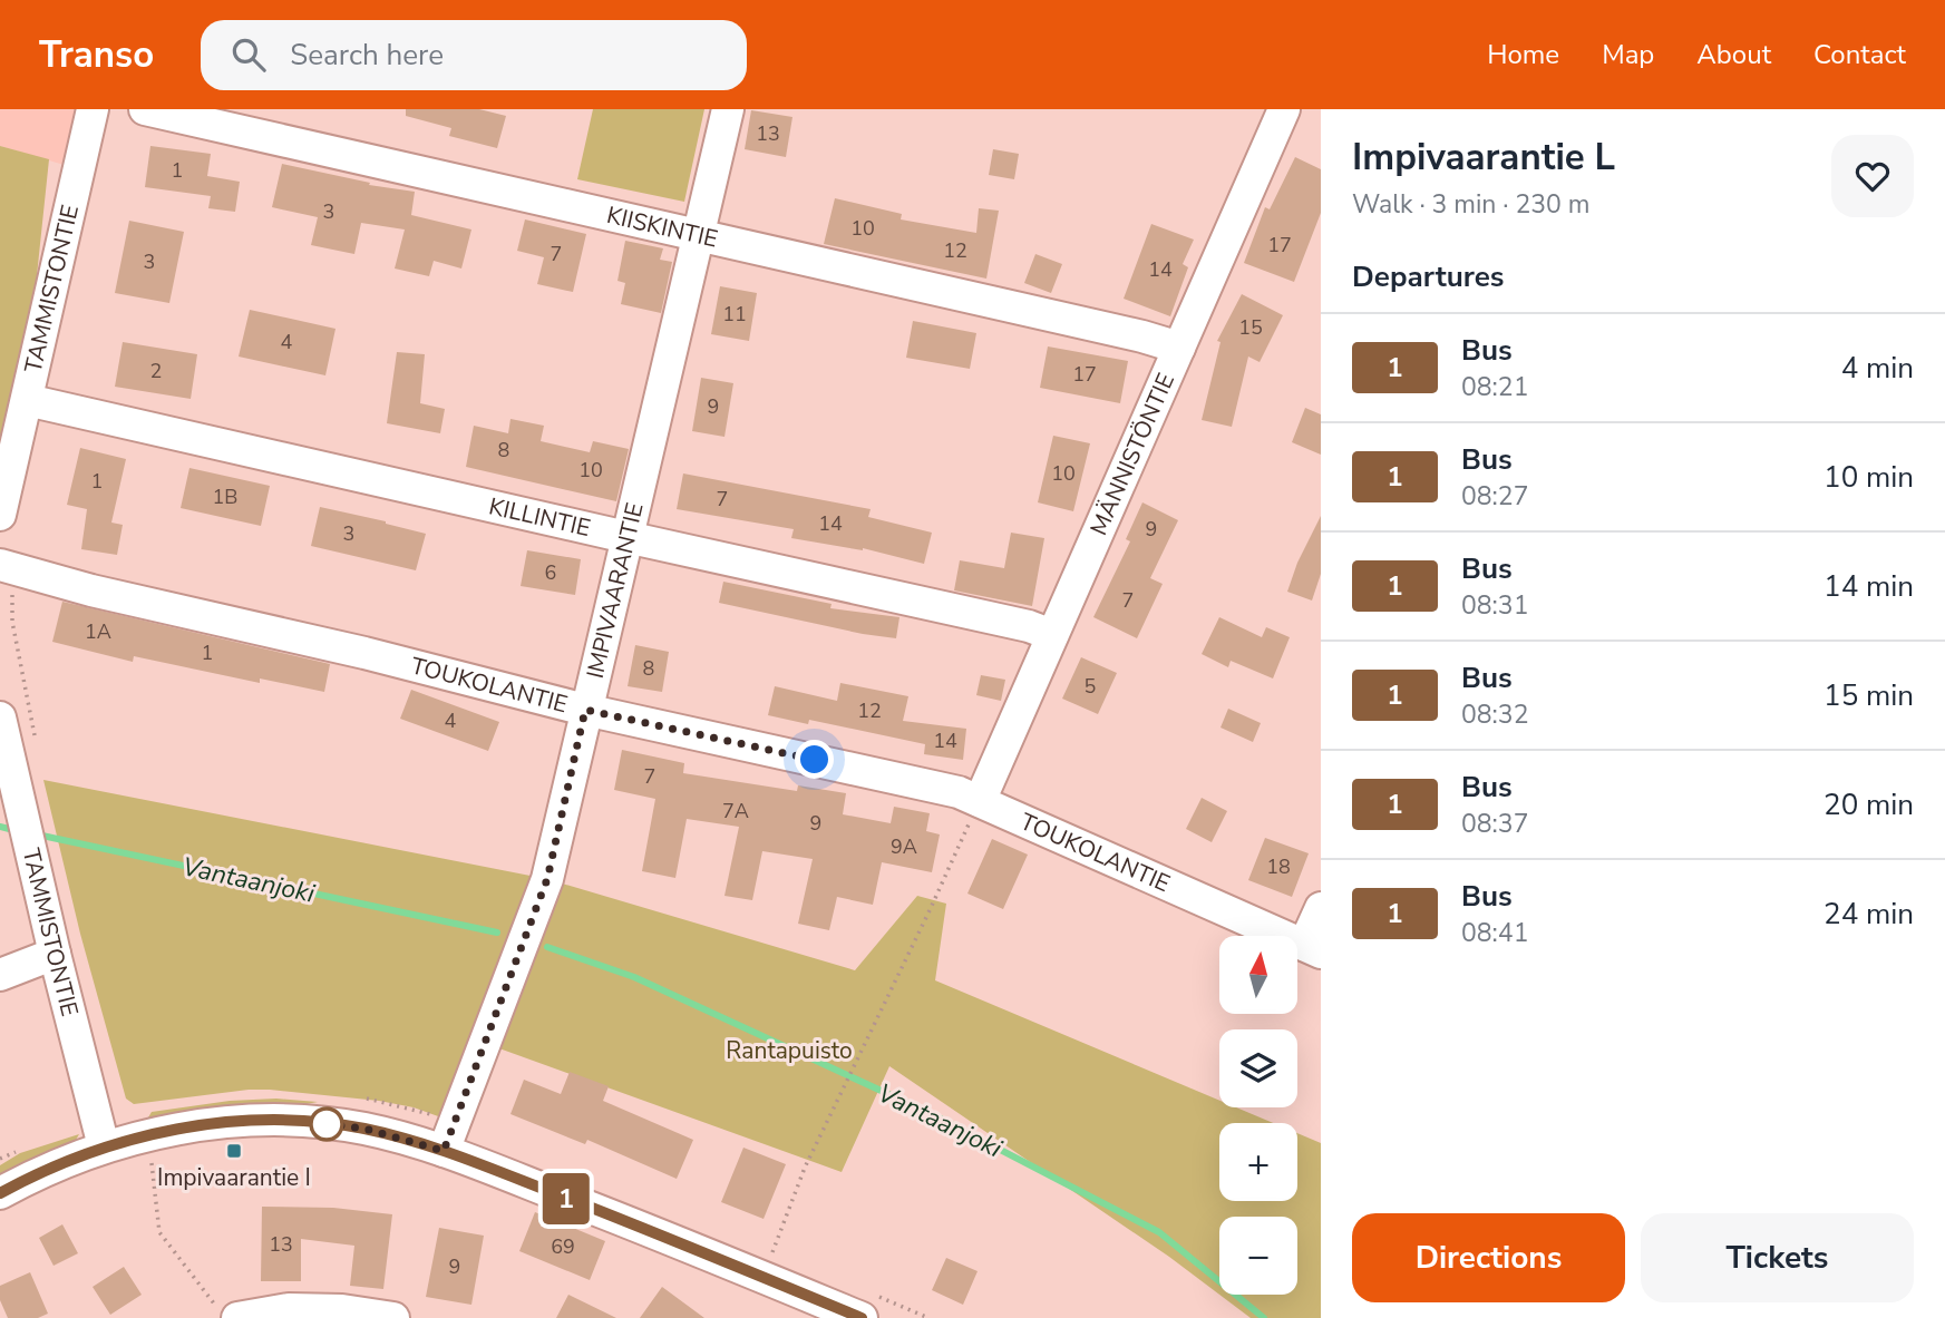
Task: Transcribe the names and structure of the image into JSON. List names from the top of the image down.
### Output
{
  "streets": {
    "street": [
      "KIISKINTIE",
      "TAMMISTONTIE",
      "MÄNNISTÖNTIE",
      "KILLINTIE",
      "IMPIVAARANTIE",
      "TOUKOLANTIE"
    ]
  },
  "crossings": [
    ["KIISKINTIE", "MÄNNISTÖNTIE"],
    ["KIISKINTIE", "IMPIVAARANTIE"],
    ["TAMMISTONTIE", "KILLINTIE"],
    ["MÄNNISTÖNTIE", "KILLINTIE"],
    ["MÄNNISTÖNTIE", "TOUKOLANTIE"],
    ["KILLINTIE", "IMPIVAARANTIE"],
    ["IMPIVAARANTIE", "TOUKOLANTIE"]
  ],
  "water": ["Vantaanjoki"],
  "parks": ["Rantapuisto"],
  "places": {
    "transit": ["Impivaarantie I"]
  },
  "lines": ["bus line 1"],
  "house_numbers": [
    "13",
    "1",
    "3",
    "10",
    "17",
    "12",
    "7",
    "3",
    "14",
    "11",
    "15",
    "4",
    "2",
    "17",
    "9",
    "8",
    "10",
    "10",
    "1",
    "1B",
    "7",
    "14",
    "9",
    "3",
    "6",
    "7",
    "1A",
    "1",
    "8",
    "5",
    "12",
    "4",
    "14",
    "7",
    "7A",
    "9",
    "9A",
    "18",
    "13",
    "69",
    "9"
  ],
  "north": "top",
  "page": {
    "header": "Transo",
    "search": "Search here",
    "nav": [
      "Home",
      "Map",
      "About",
      "Contact"
    ],
    "on_map": "1",
    "heading": [
      ["Impivaarantie L", "Walk · 3 min · 230 m"],
      "Departures"
    ],
    "list": [
      {
        "mark": "1",
        "name": "Bus",
        "note": "08:21",
        "value": "4 min"
      },
      {
        "mark": "1",
        "name": "Bus",
        "note": "08:27",
        "value": "10 min"
      },
      {
        "mark": "1",
        "name": "Bus",
        "note": "08:31",
        "value": "14 min"
      },
      {
        "mark": "1",
        "name": "Bus",
        "note": "08:32",
        "value": "15 min"
      },
      {
        "mark": "1",
        "name": "Bus",
        "note": "08:37",
        "value": "20 min"
      },
      {
        "mark": "1",
        "name": "Bus",
        "note": "08:41",
        "value": "24 min"
      }
    ],
    "map_buttons": ["+", "−"],
    "buttons": ["Directions", "Tickets"]
  }
}
